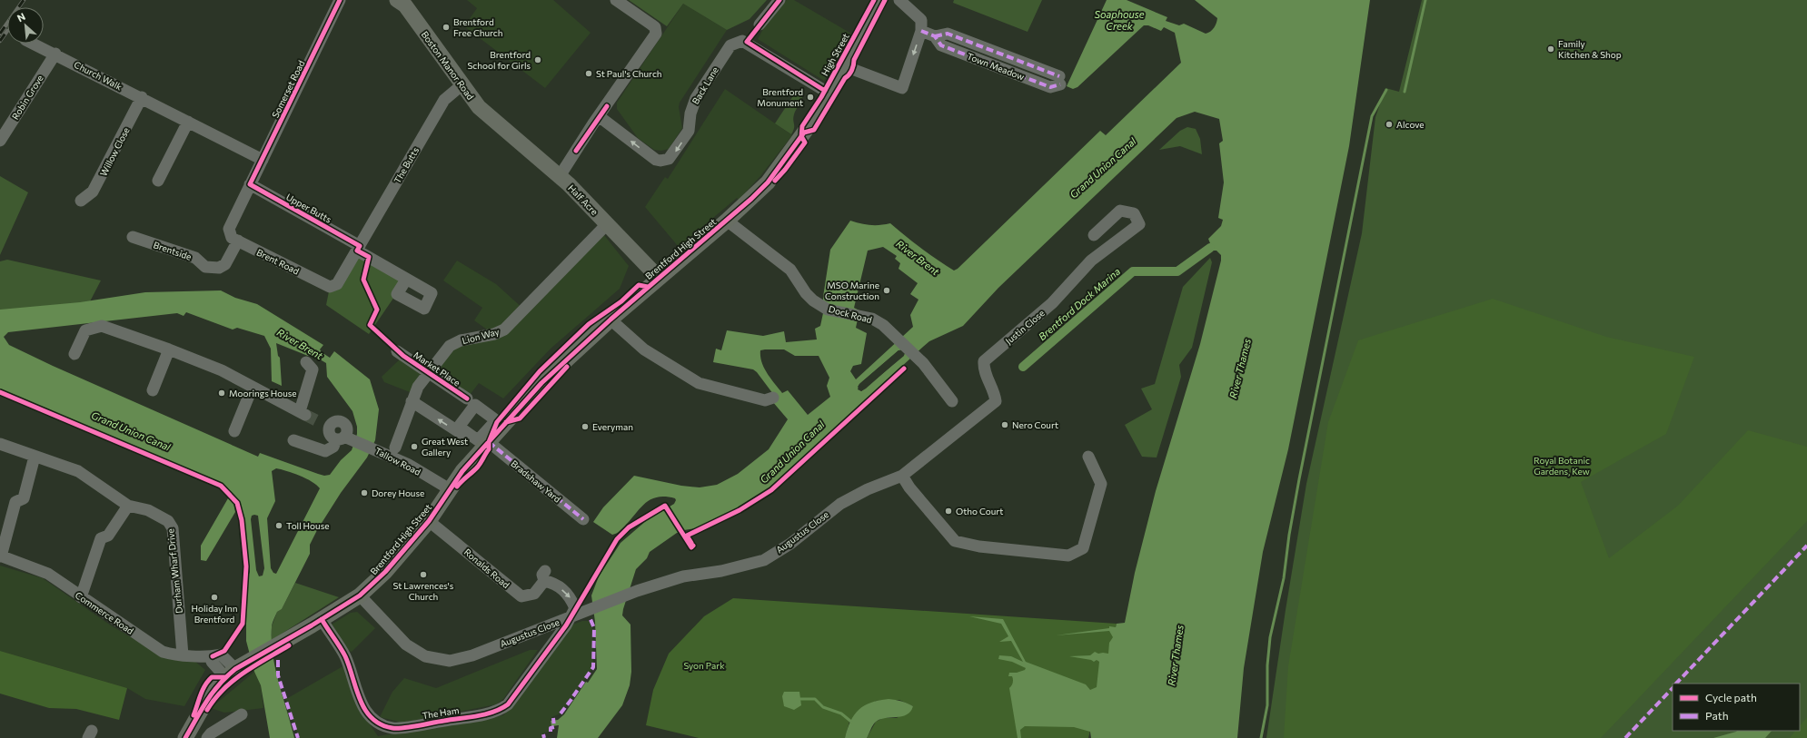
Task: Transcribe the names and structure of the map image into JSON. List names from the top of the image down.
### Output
{
  "streets": {
    "main road": ["Boston Manor Road", "Half Acre", "Brentford High Street"],
    "street": [
      "Town Meadow",
      "Church Walk",
      "Back Lane",
      "Somerset Road",
      "Robin Grove",
      "Willow Close",
      "The Butts",
      "Upper Butts",
      "Brentside",
      "Brent Road",
      "Dock Road",
      "Justin Close",
      "Lion Way",
      "Market Place",
      "Tallow Road",
      "Bradshaw Yard",
      "Augustus Close",
      "Ronalds Road",
      "Durham Wharf Drive",
      "Commerce Road",
      "The Ham"
    ],
    "cycle path": ["High Street"]
  },
  "crossings": [
    ["Boston Manor Road", "The Butts"],
    ["Boston Manor Road", "Half Acre"],
    ["Church Walk", "Robin Grove"],
    ["Church Walk", "Willow Close"],
    ["Back Lane", "Brentford High Street"],
    ["Somerset Road", "Upper Butts"],
    ["Somerset Road", "Brent Road"],
    ["The Butts", "Upper Butts"],
    ["The Butts", "Brent Road"],
    ["Half Acre", "Brentford High Street"],
    ["Half Acre", "Lion Way"],
    ["Brentford High Street", "Dock Road"],
    ["Brentford High Street", "Tallow Road"],
    ["Brentford High Street", "Bradshaw Yard"],
    ["Brentford High Street", "Augustus Close"],
    ["Brentford High Street", "Ronalds Road"],
    ["Brentford High Street", "Commerce Road"],
    ["Brentford High Street", "The Ham"],
    ["Brentside", "Brent Road"],
    ["Justin Close", "Augustus Close"],
    ["Lion Way", "Market Place"],
    ["Ronalds Road", "The Ham"],
    ["Durham Wharf Drive", "Commerce Road"]
  ],
  "one_way": ["Ronalds Road"],
  "water": [
    "Soaphouse Creek",
    "Grand Union Canal",
    "River Brent",
    "Brentford Dock Marina",
    "River Thames"
  ],
  "parks": ["Royal Botanic Gardens, Kew", "Syon Park"],
  "places": [
    "Brentford Free Church",
    "Family Kitchen & Shop",
    "Brentford School for Girls",
    "St Paul's Church",
    "Brentford Monument",
    "Alcove",
    "MSO Marine Construction",
    "Moorings House",
    "Nero Court",
    "Everyman",
    "Great West Gallery",
    "Dorey House",
    "Otho Court",
    "Toll House",
    "St Lawrences's Church",
    "Holiday Inn Brentford"
  ],
  "legend": ["Cycle path", "Path"],
  "north": "top left"
}
